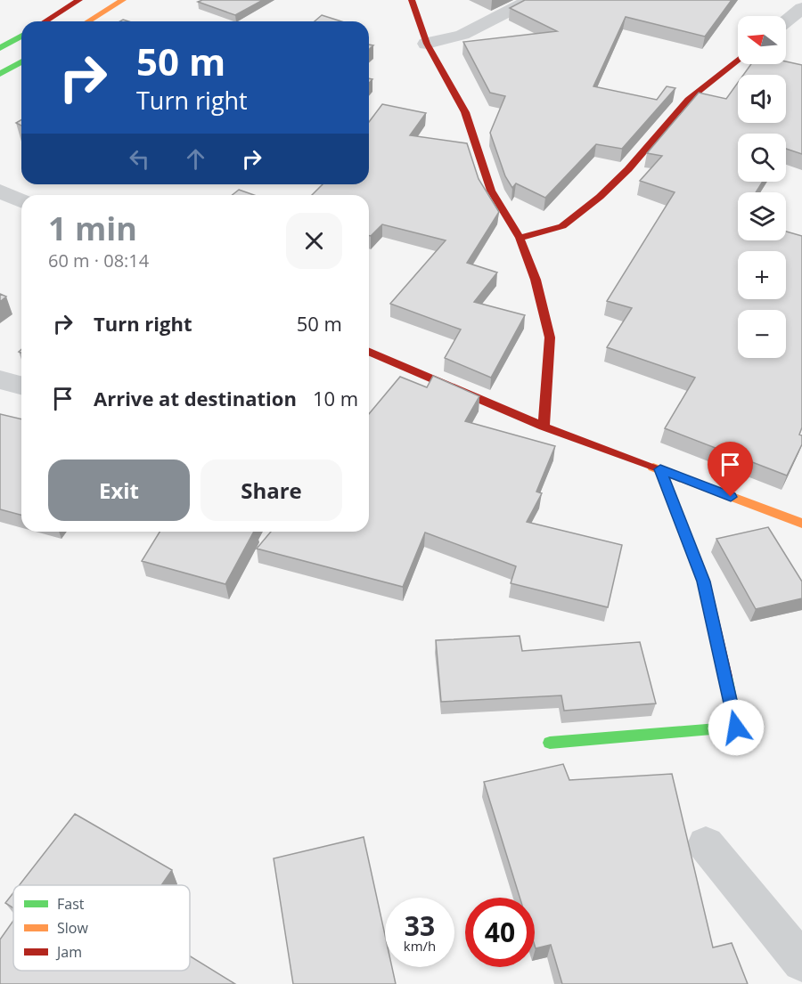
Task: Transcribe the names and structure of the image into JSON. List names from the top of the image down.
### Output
{
  "legend": ["Fast", "Slow", "Jam"],
  "north": "left",
  "page": {
    "map_buttons": ["+", "−"],
    "turn": ["50 m", "Turn right"],
    "heading": ["1 min", "60 m · 08:14"],
    "list": [
      {
        "name": "Turn right",
        "value": "50 m"
      },
      {
        "name": "Arrive at destination",
        "value": "10 m"
      }
    ],
    "buttons": ["Exit", "Share"],
    "speed": "33 km/h",
    "limit": "40"
  }
}
